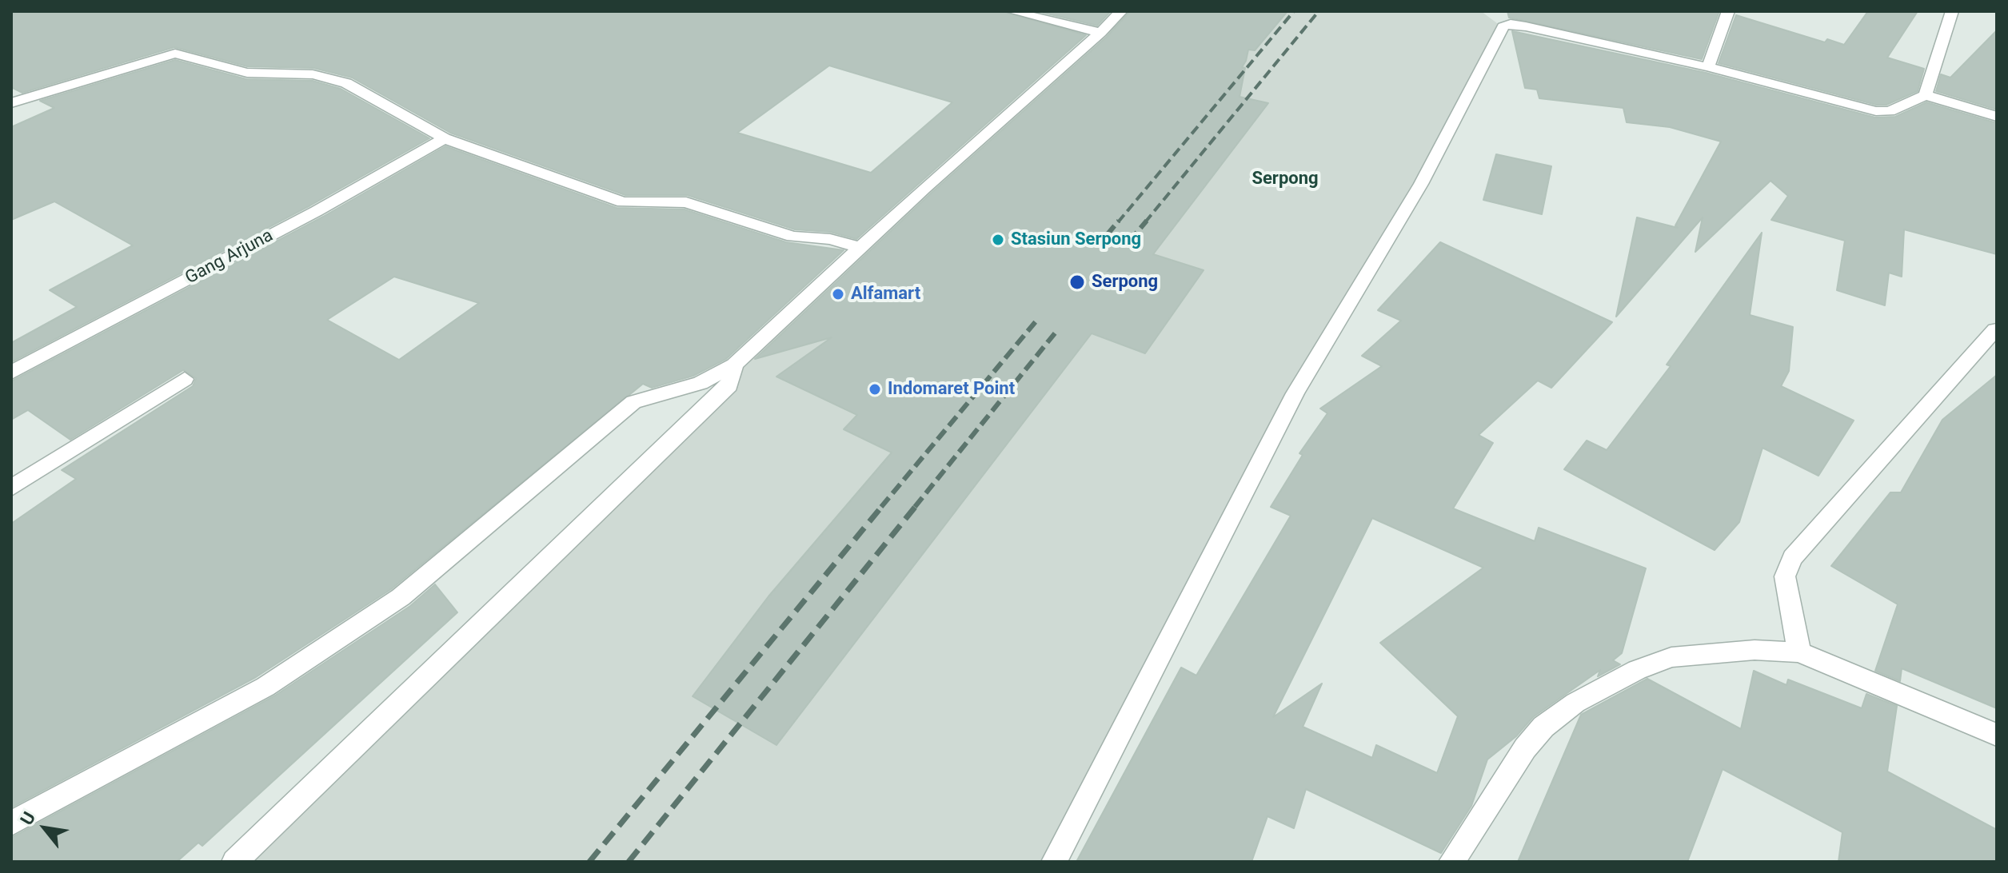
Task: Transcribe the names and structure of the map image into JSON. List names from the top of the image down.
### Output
{
  "streets": {
    "street": ["Gang Arjuna"]
  },
  "districts": ["Serpong"],
  "places": [
    "Stasiun Serpong",
    "Serpong",
    "Alfamart",
    "Indomaret Point"
  ],
  "north": "top left"
}
